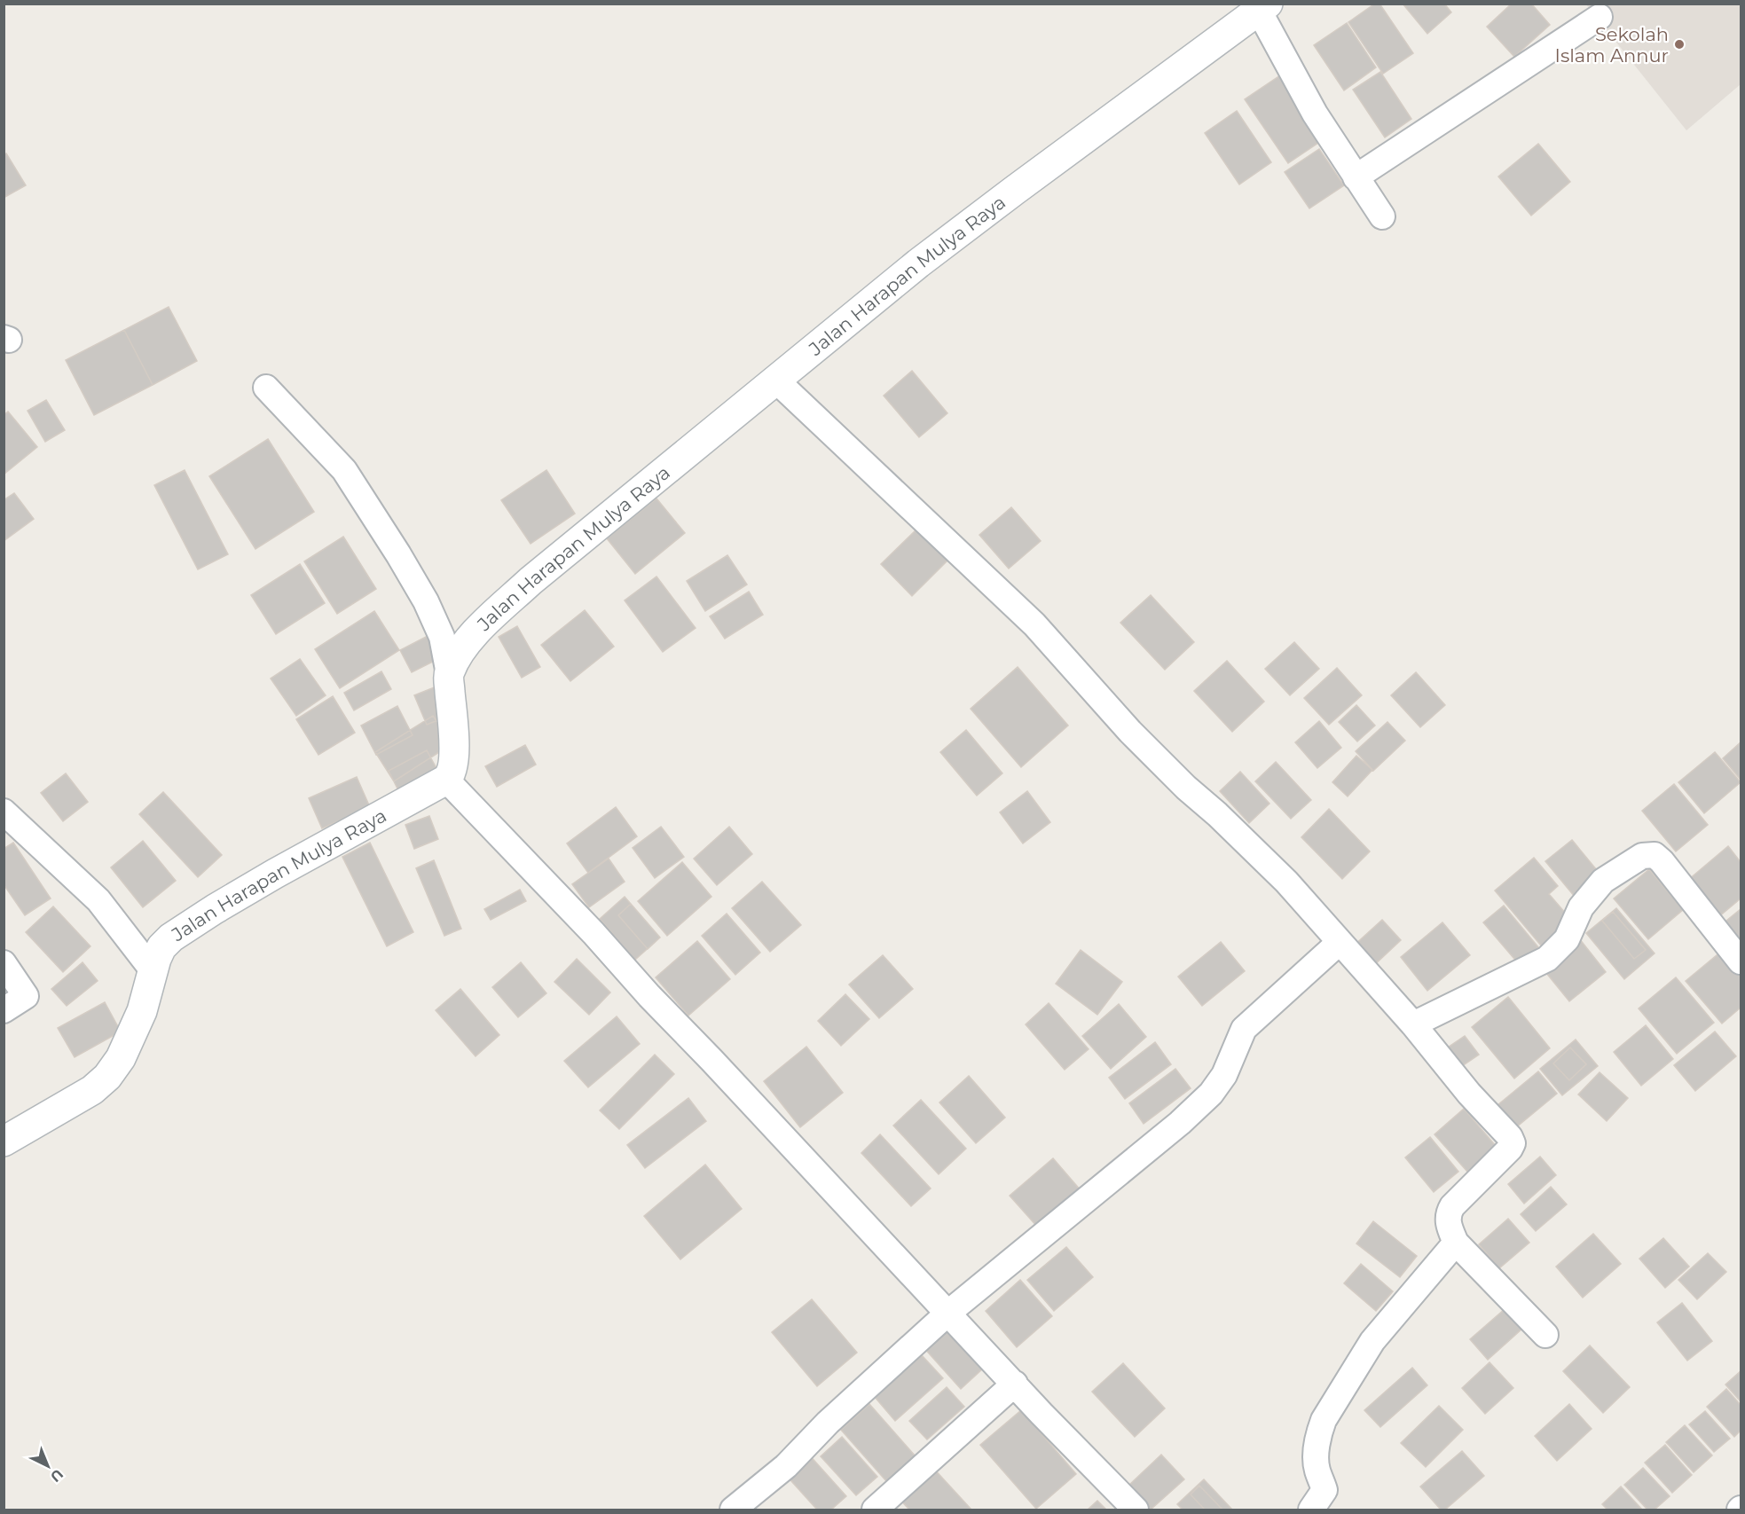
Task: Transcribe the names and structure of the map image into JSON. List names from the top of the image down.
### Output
{
  "streets": {
    "street": ["Jalan Harapan Mulya Raya"]
  },
  "places": ["Sekolah Islam Annur"],
  "north": "bottom right"
}
